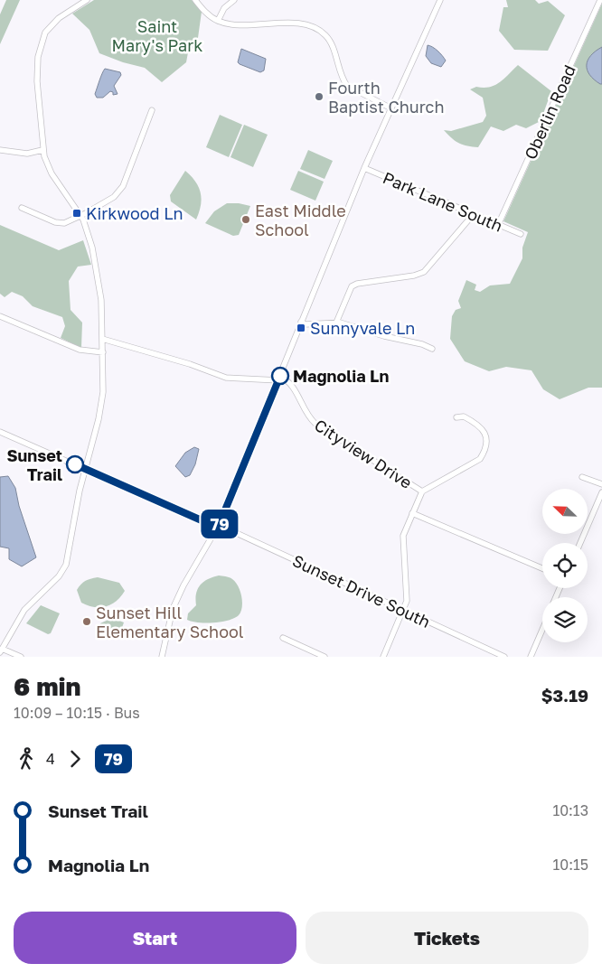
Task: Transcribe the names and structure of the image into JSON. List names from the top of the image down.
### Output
{
  "streets": {
    "street": [
      "Oberlin Road",
      "Park Lane South",
      "Cityview Drive",
      "Sunset Drive South"
    ]
  },
  "crossings": [
    ["Oberlin Road", "Park Lane South"]
  ],
  "parks": ["Saint Mary's Park"],
  "places": {
    "other": [
      "Fourth Baptist Church",
      "East Middle School",
      "Magnolia Ln",
      "Sunset Trail",
      "Sunset Hill Elementary School"
    ],
    "transit": ["Kirkwood Ln", "Sunnyvale Ln"]
  },
  "lines": ["bus line 79"],
  "north": "top left",
  "page": {
    "on_map": "79",
    "heading": ["6 min", "10:09 – 10:15 · Bus", "$3.19"],
    "legs": ["4", "79"],
    "list": [
      {
        "name": "Sunset Trail",
        "value": "10:13"
      },
      {
        "name": "Magnolia Ln",
        "value": "10:15"
      }
    ],
    "buttons": ["Start", "Tickets"]
  }
}
